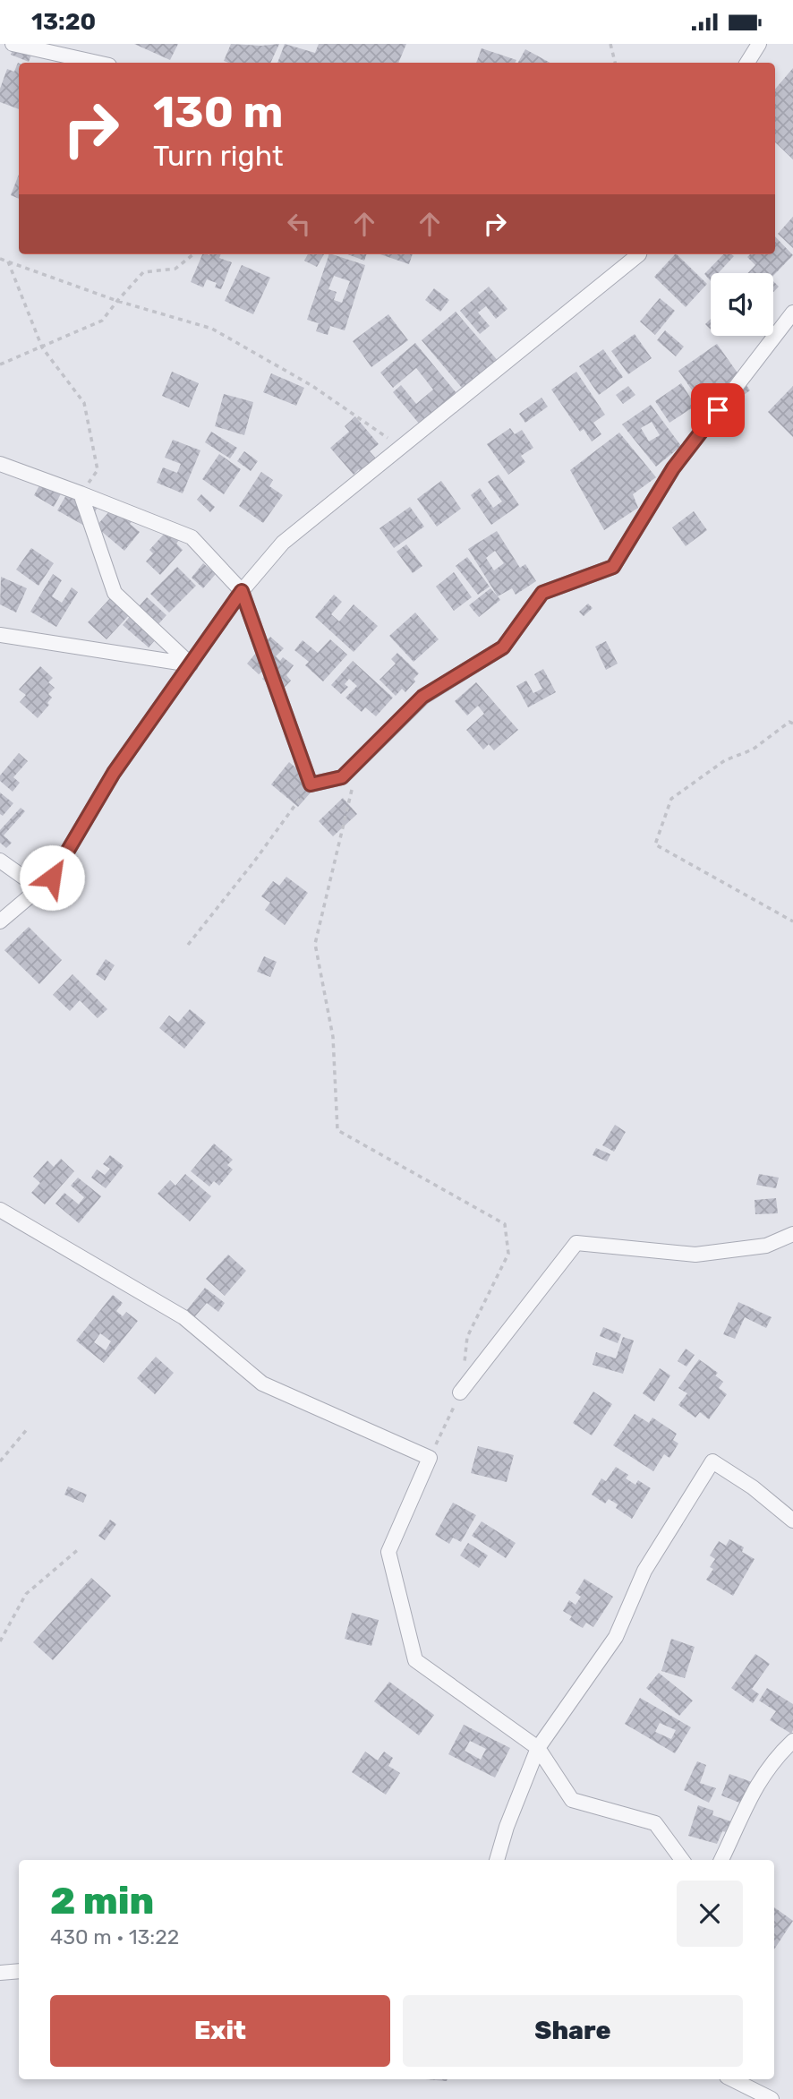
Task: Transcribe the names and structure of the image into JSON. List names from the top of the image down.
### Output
{
  "page": {
    "status": "13:20",
    "turn": ["130 m", "Turn right"],
    "heading": ["2 min", "430 m · 13:22"],
    "buttons": ["Exit", "Share"]
  }
}
